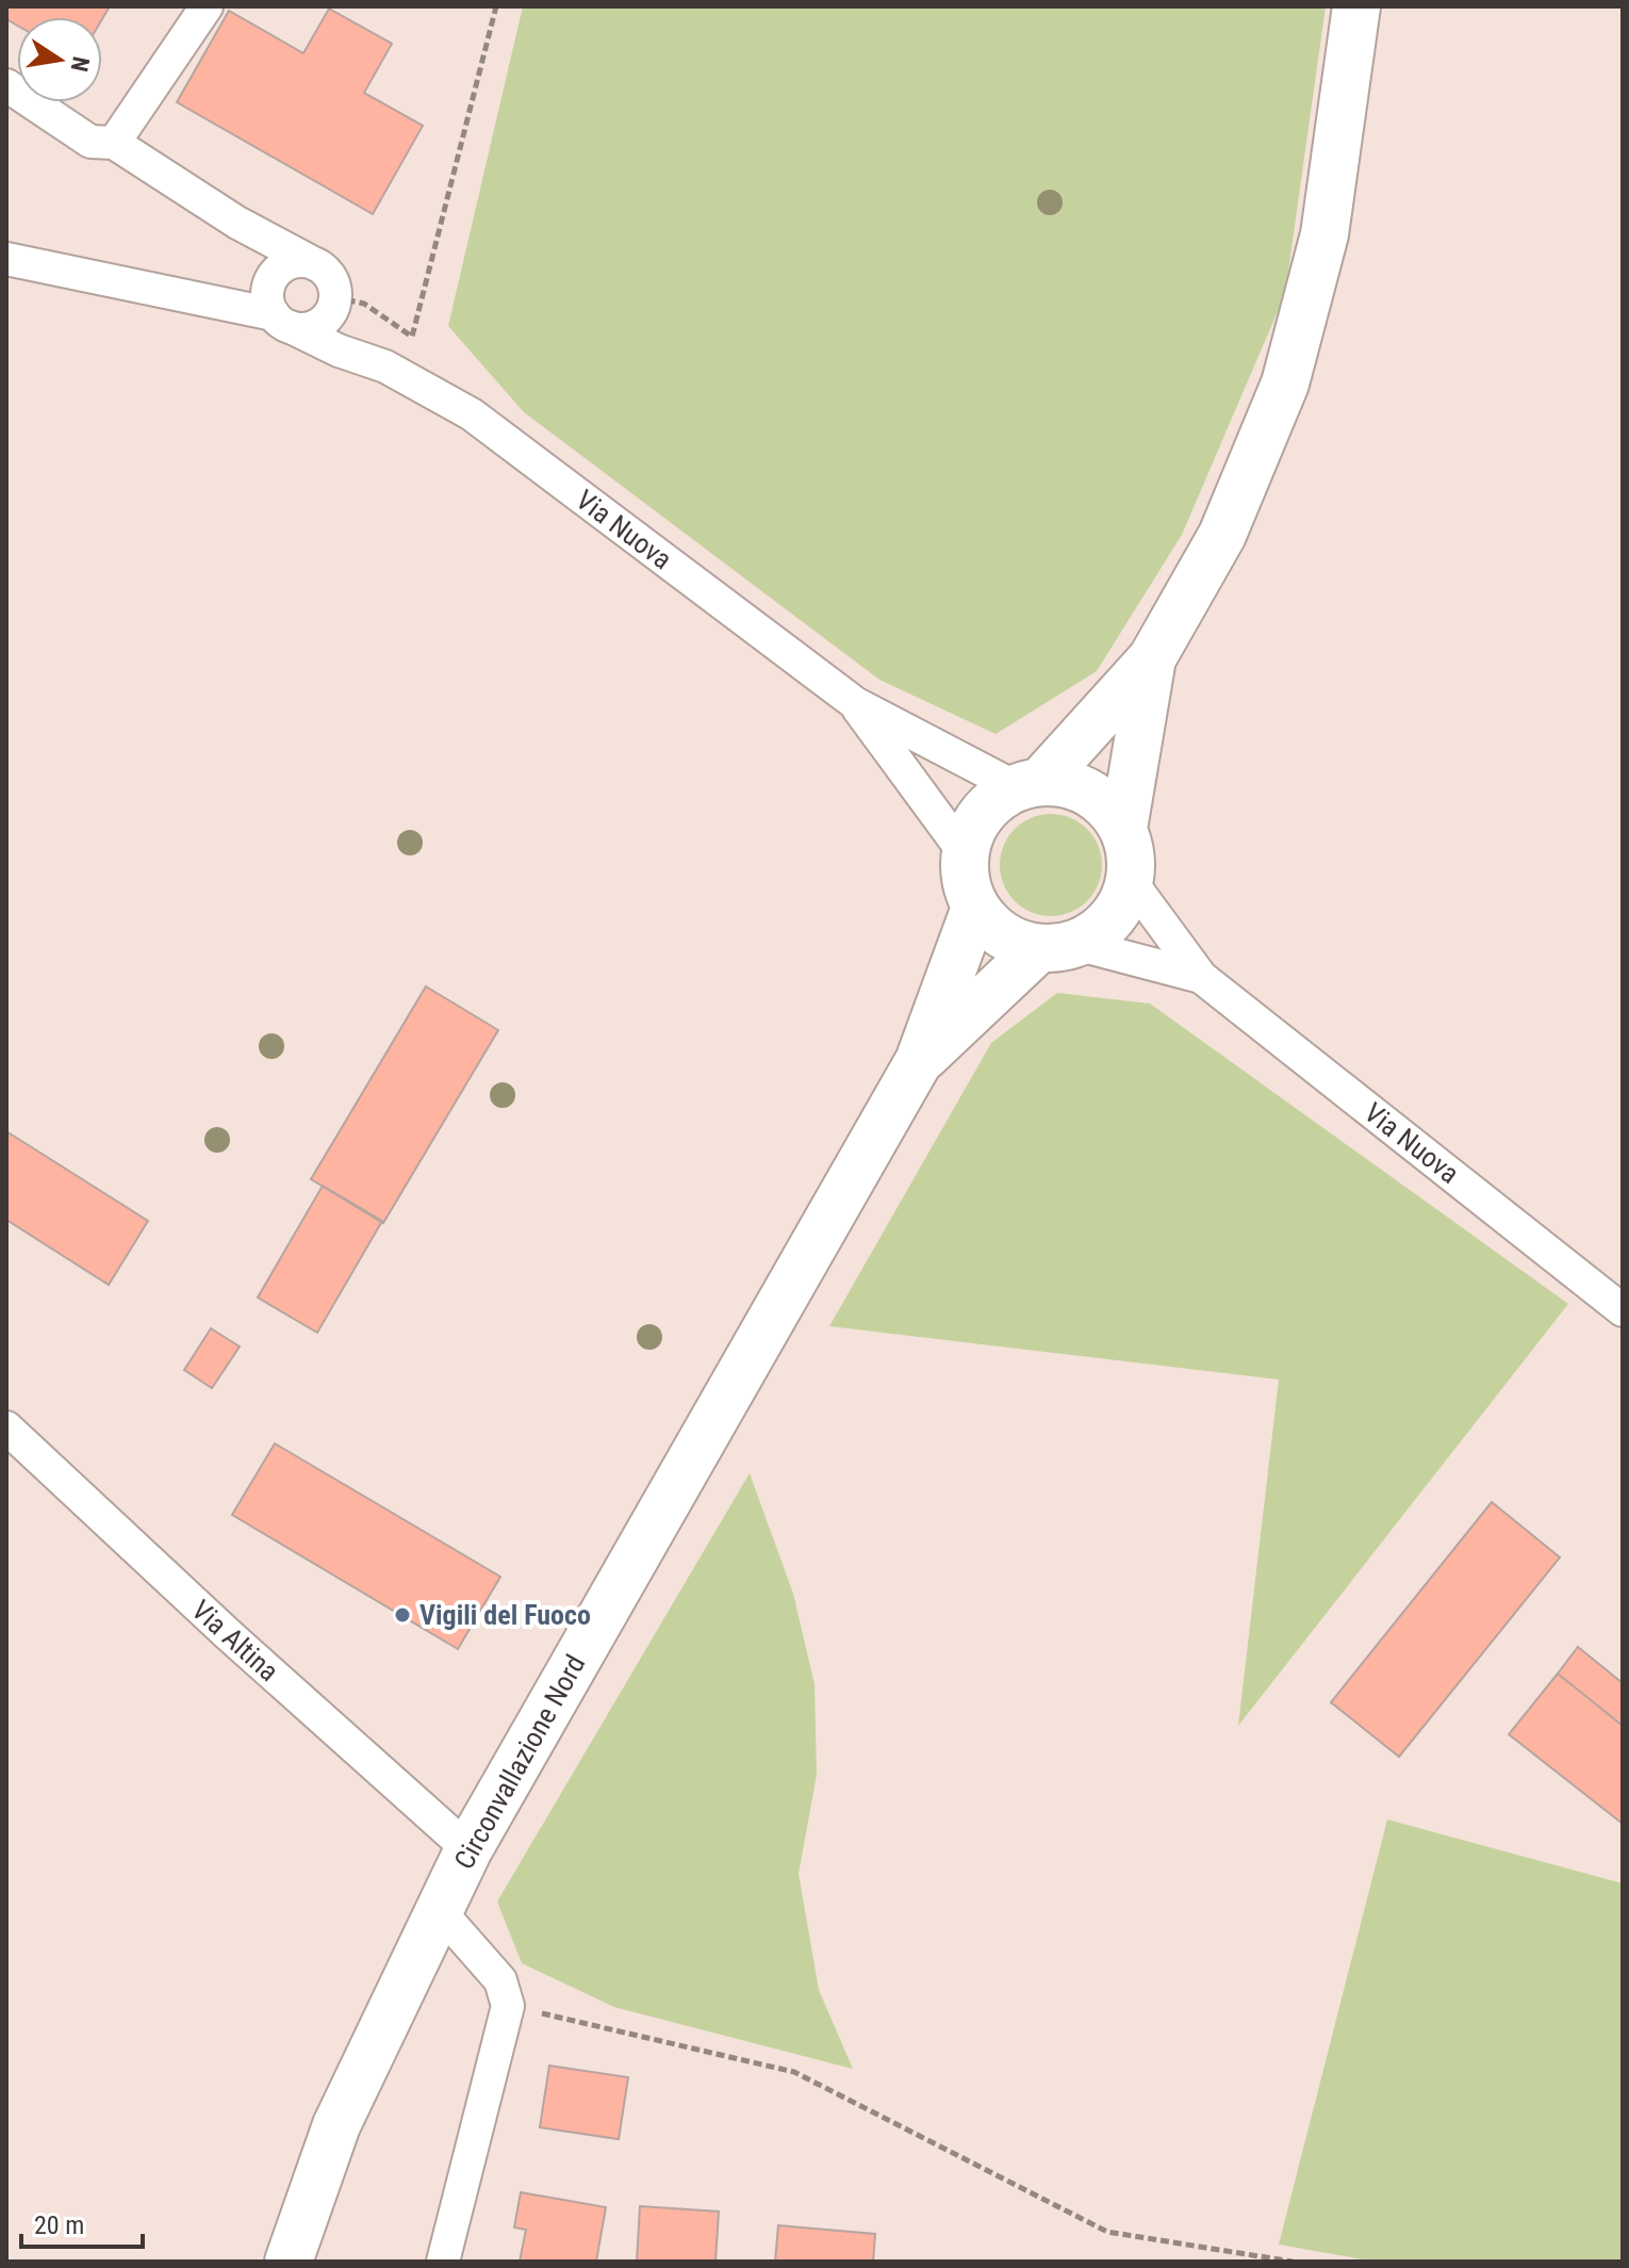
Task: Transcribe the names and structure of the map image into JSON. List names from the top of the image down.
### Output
{
  "streets": {
    "street": ["Via Nuova", "Via Altina", "Circonvallazione Nord"]
  },
  "crossings": [
    ["Via Nuova", "Circonvallazione Nord"],
    ["Via Altina", "Circonvallazione Nord"]
  ],
  "places": ["Vigili del Fuoco"],
  "scale_bar": "20 m",
  "north": "right"
}
